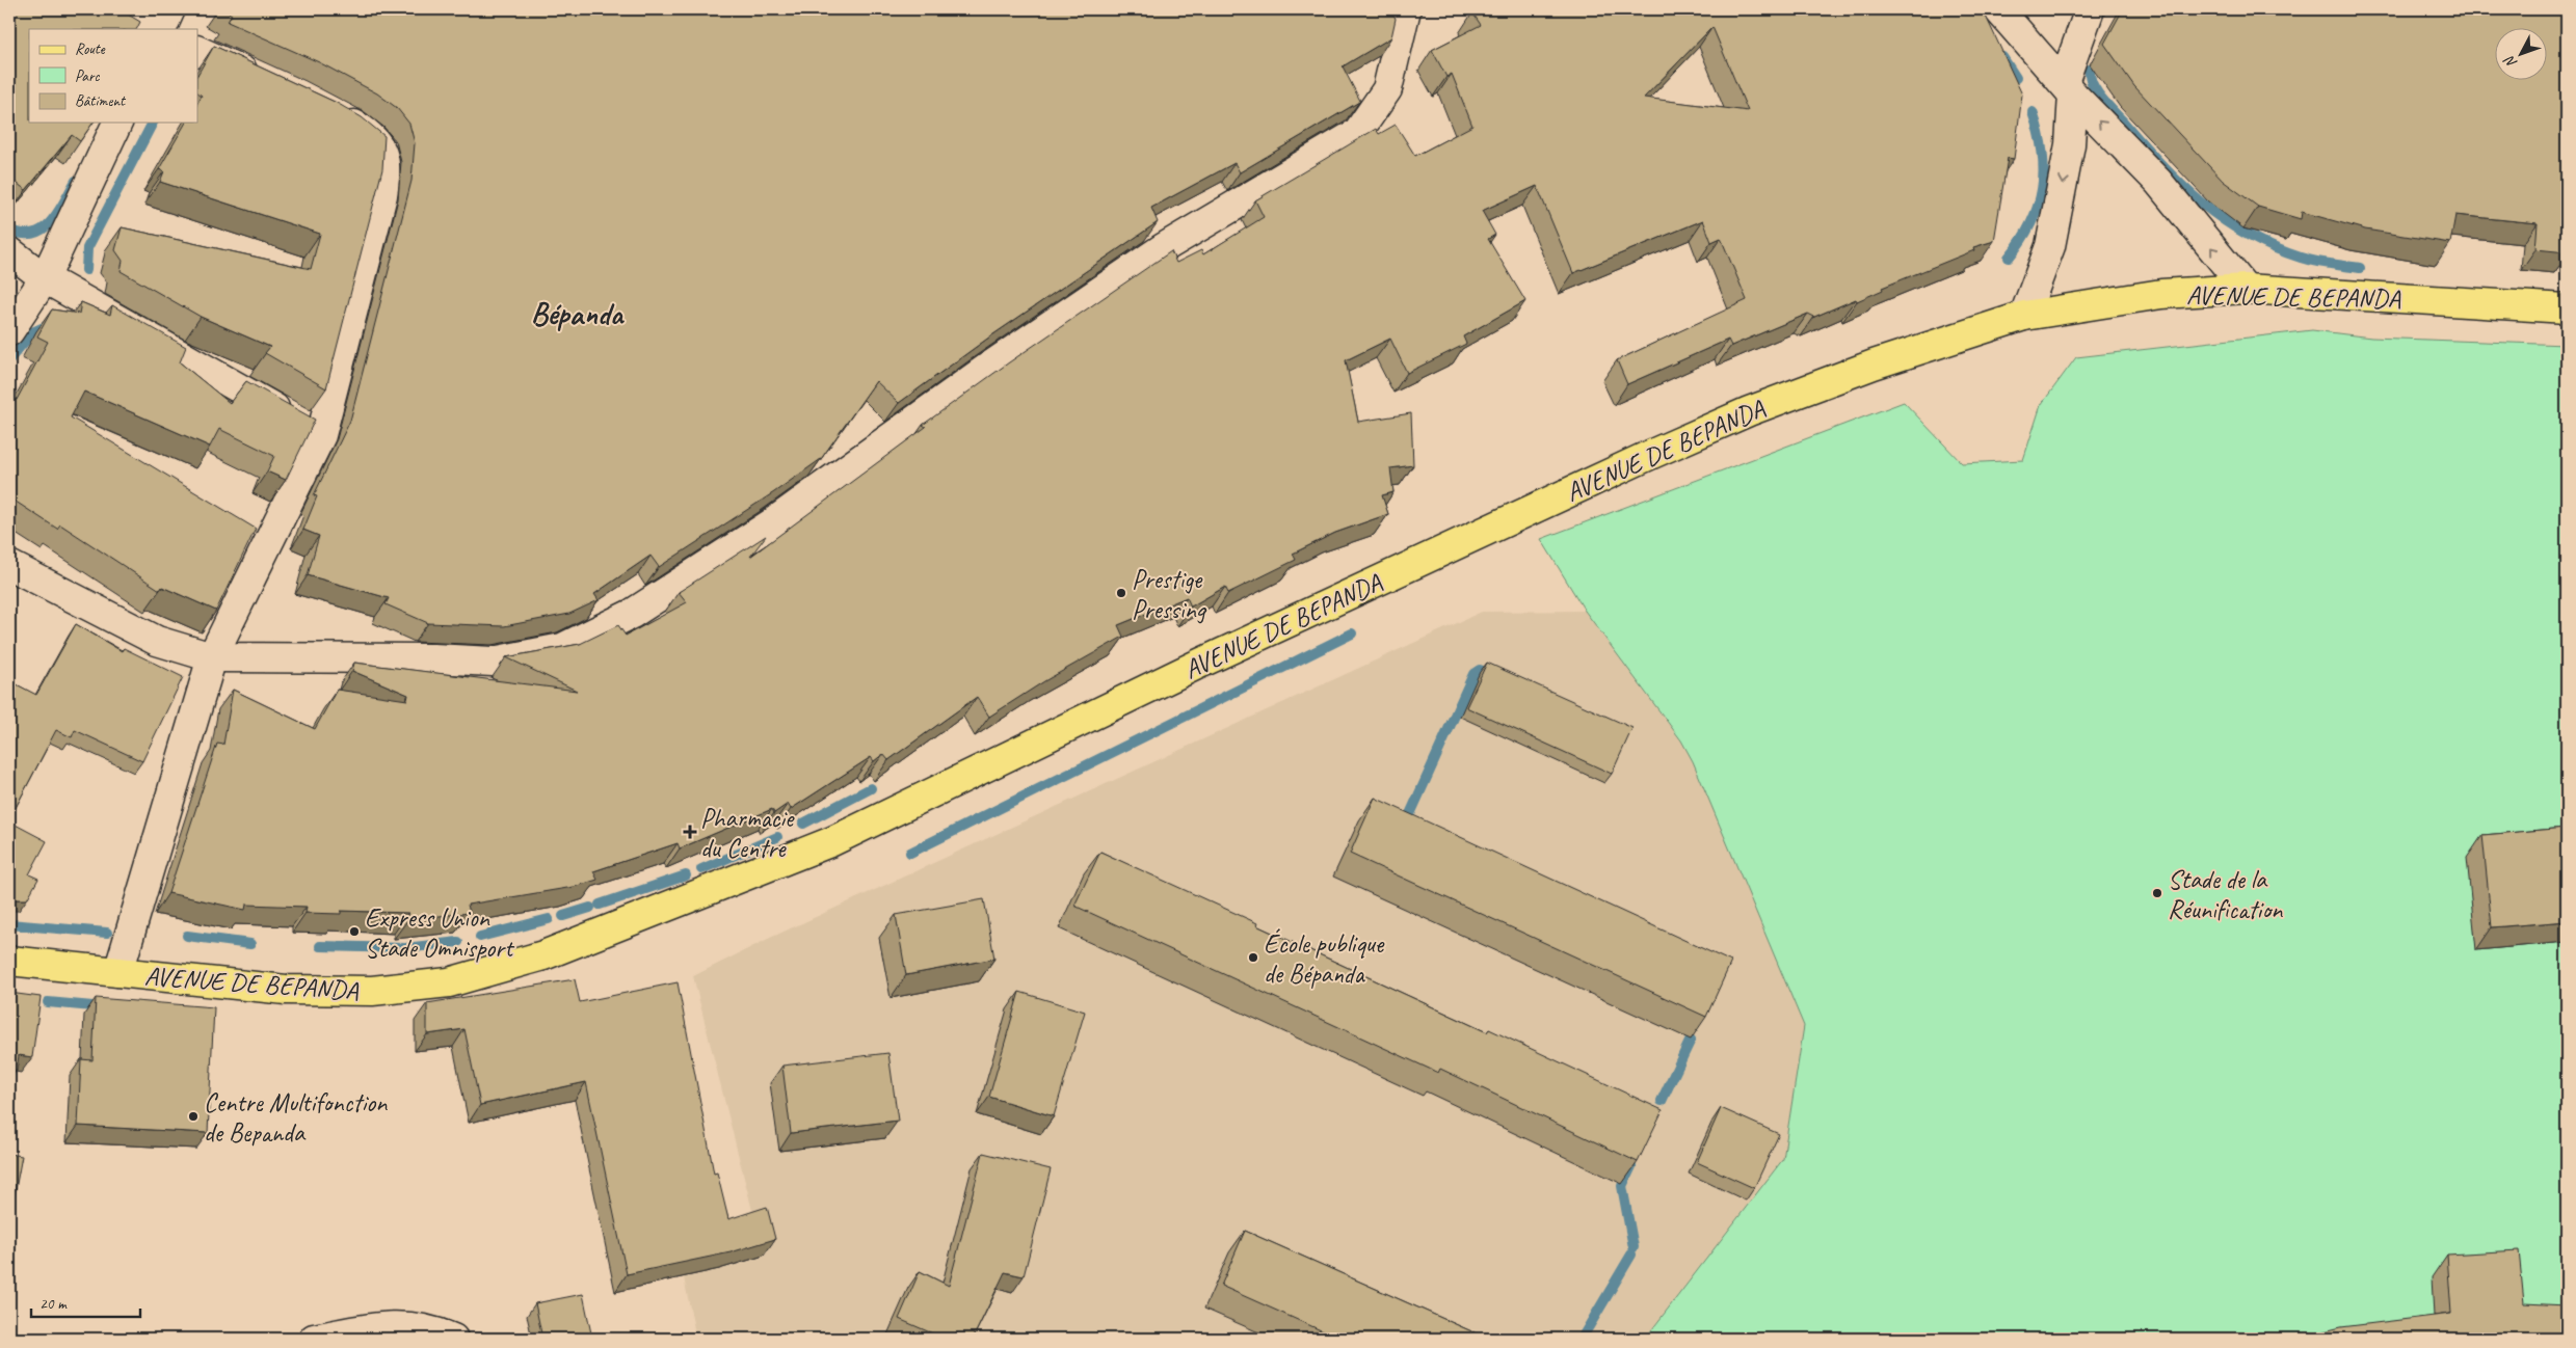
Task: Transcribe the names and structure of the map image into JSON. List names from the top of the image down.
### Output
{
  "streets": {
    "main road": ["AVENUE DE BEPANDA"]
  },
  "districts": ["Bépanda"],
  "places": {
    "other": [
      "Prestige Pressing",
      "Stade de la Réunification",
      "Express Union Stade Omnisport",
      "École publique de Bépanda",
      "Centre Multifonction de Bepanda"
    ],
    "health": ["Pharmacie du Centre"]
  },
  "legend": ["Route", "Parc", "Bâtiment"],
  "scale_bar": "20 m",
  "north": "bottom left"
}
